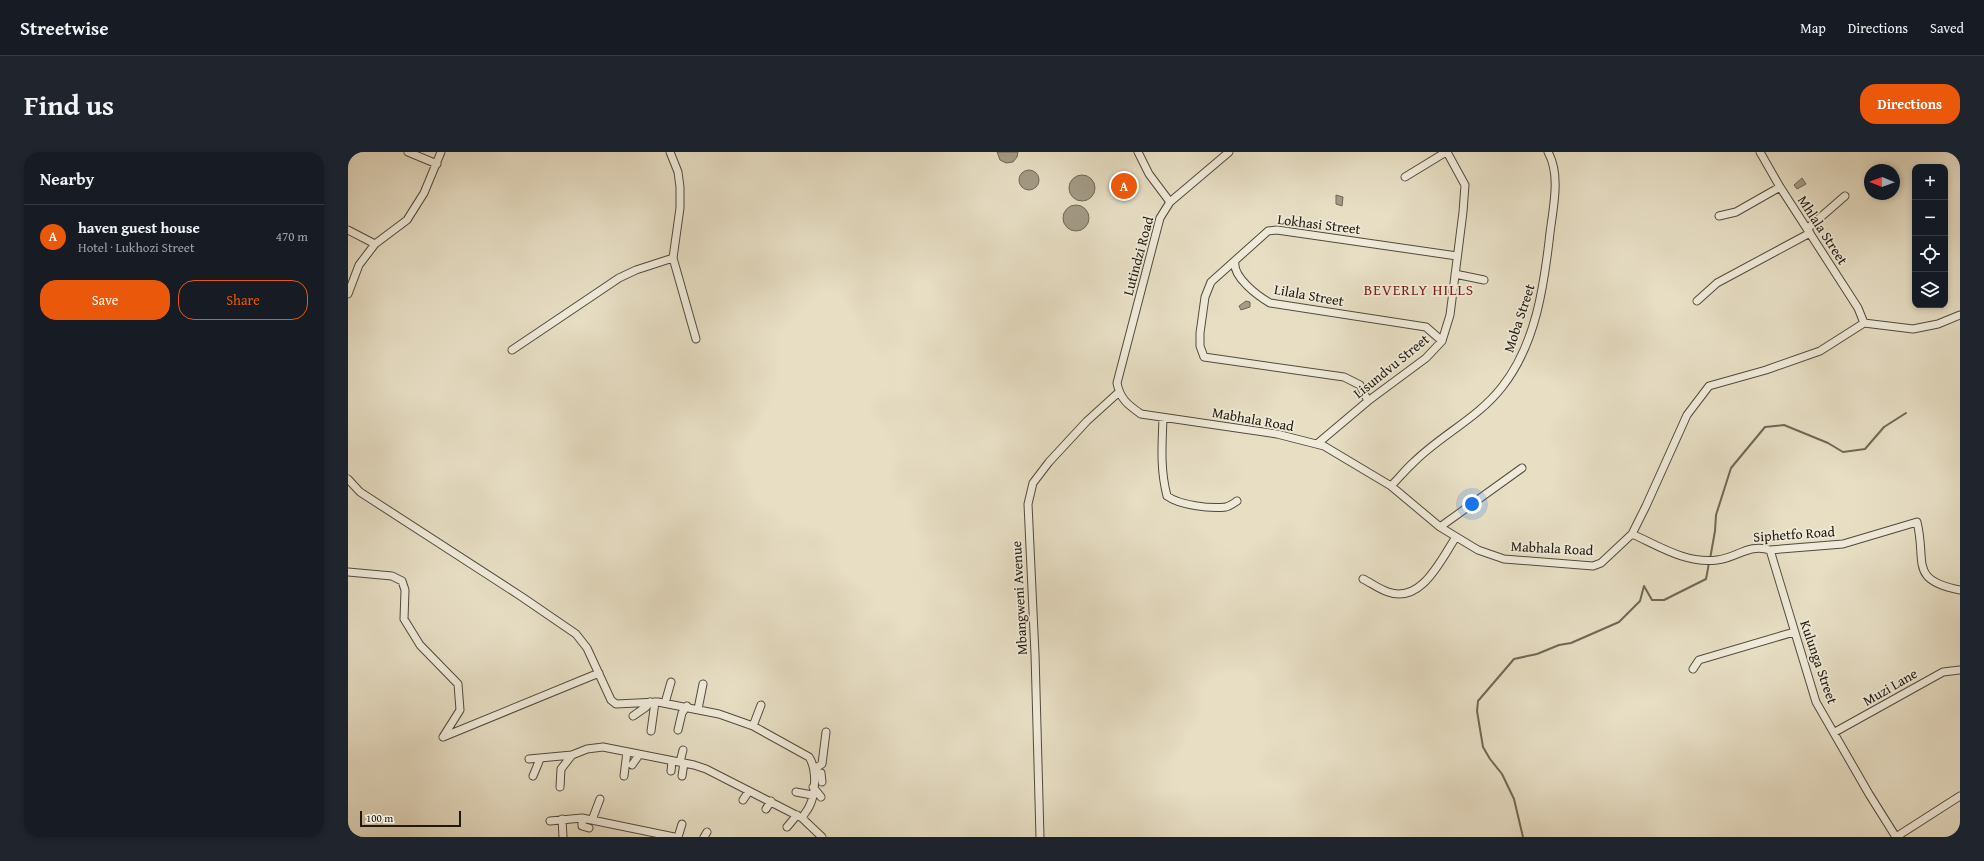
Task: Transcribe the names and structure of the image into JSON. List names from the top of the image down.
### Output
{
  "streets": {
    "street": [
      "Lokhasi Street",
      "Mhlala Street",
      "Lutindzi Road",
      "Lilala Street",
      "Moba Street",
      "Lisundvu Street",
      "Mabhala Road",
      "Siphetfo Road",
      "Mbangweni Avenue",
      "Kulunga Street",
      "Muzi Lane"
    ]
  },
  "crossings": [
    ["Lokhasi Street", "Lilala Street"],
    ["Lokhasi Street", "Lisundvu Street"],
    ["Mhlala Street", "Mabhala Road"],
    ["Lutindzi Road", "Mabhala Road"],
    ["Lutindzi Road", "Mbangweni Avenue"],
    ["Lilala Street", "Lisundvu Street"],
    ["Moba Street", "Mabhala Road"],
    ["Lisundvu Street", "Mabhala Road"],
    ["Mabhala Road", "Siphetfo Road"],
    ["Mabhala Road", "Mbangweni Avenue"],
    ["Siphetfo Road", "Kulunga Street"],
    ["Kulunga Street", "Muzi Lane"]
  ],
  "districts": ["BEVERLY HILLS"],
  "scale_bar": "100 m",
  "north": "left",
  "page": {
    "header": "Streetwise",
    "nav": ["Map", "Directions", "Saved"],
    "title": "Find us",
    "buttons": [
      "Directions",
      ["Save", "Share"]
    ],
    "heading": "Nearby",
    "map_buttons": ["+", "−"],
    "pins": "A",
    "list": [
      {
        "mark": "A",
        "name": "haven guest house",
        "note": "Hotel · Lukhozi Street",
        "value": "470 m"
      }
    ],
    "scale": "100 m"
  }
}
